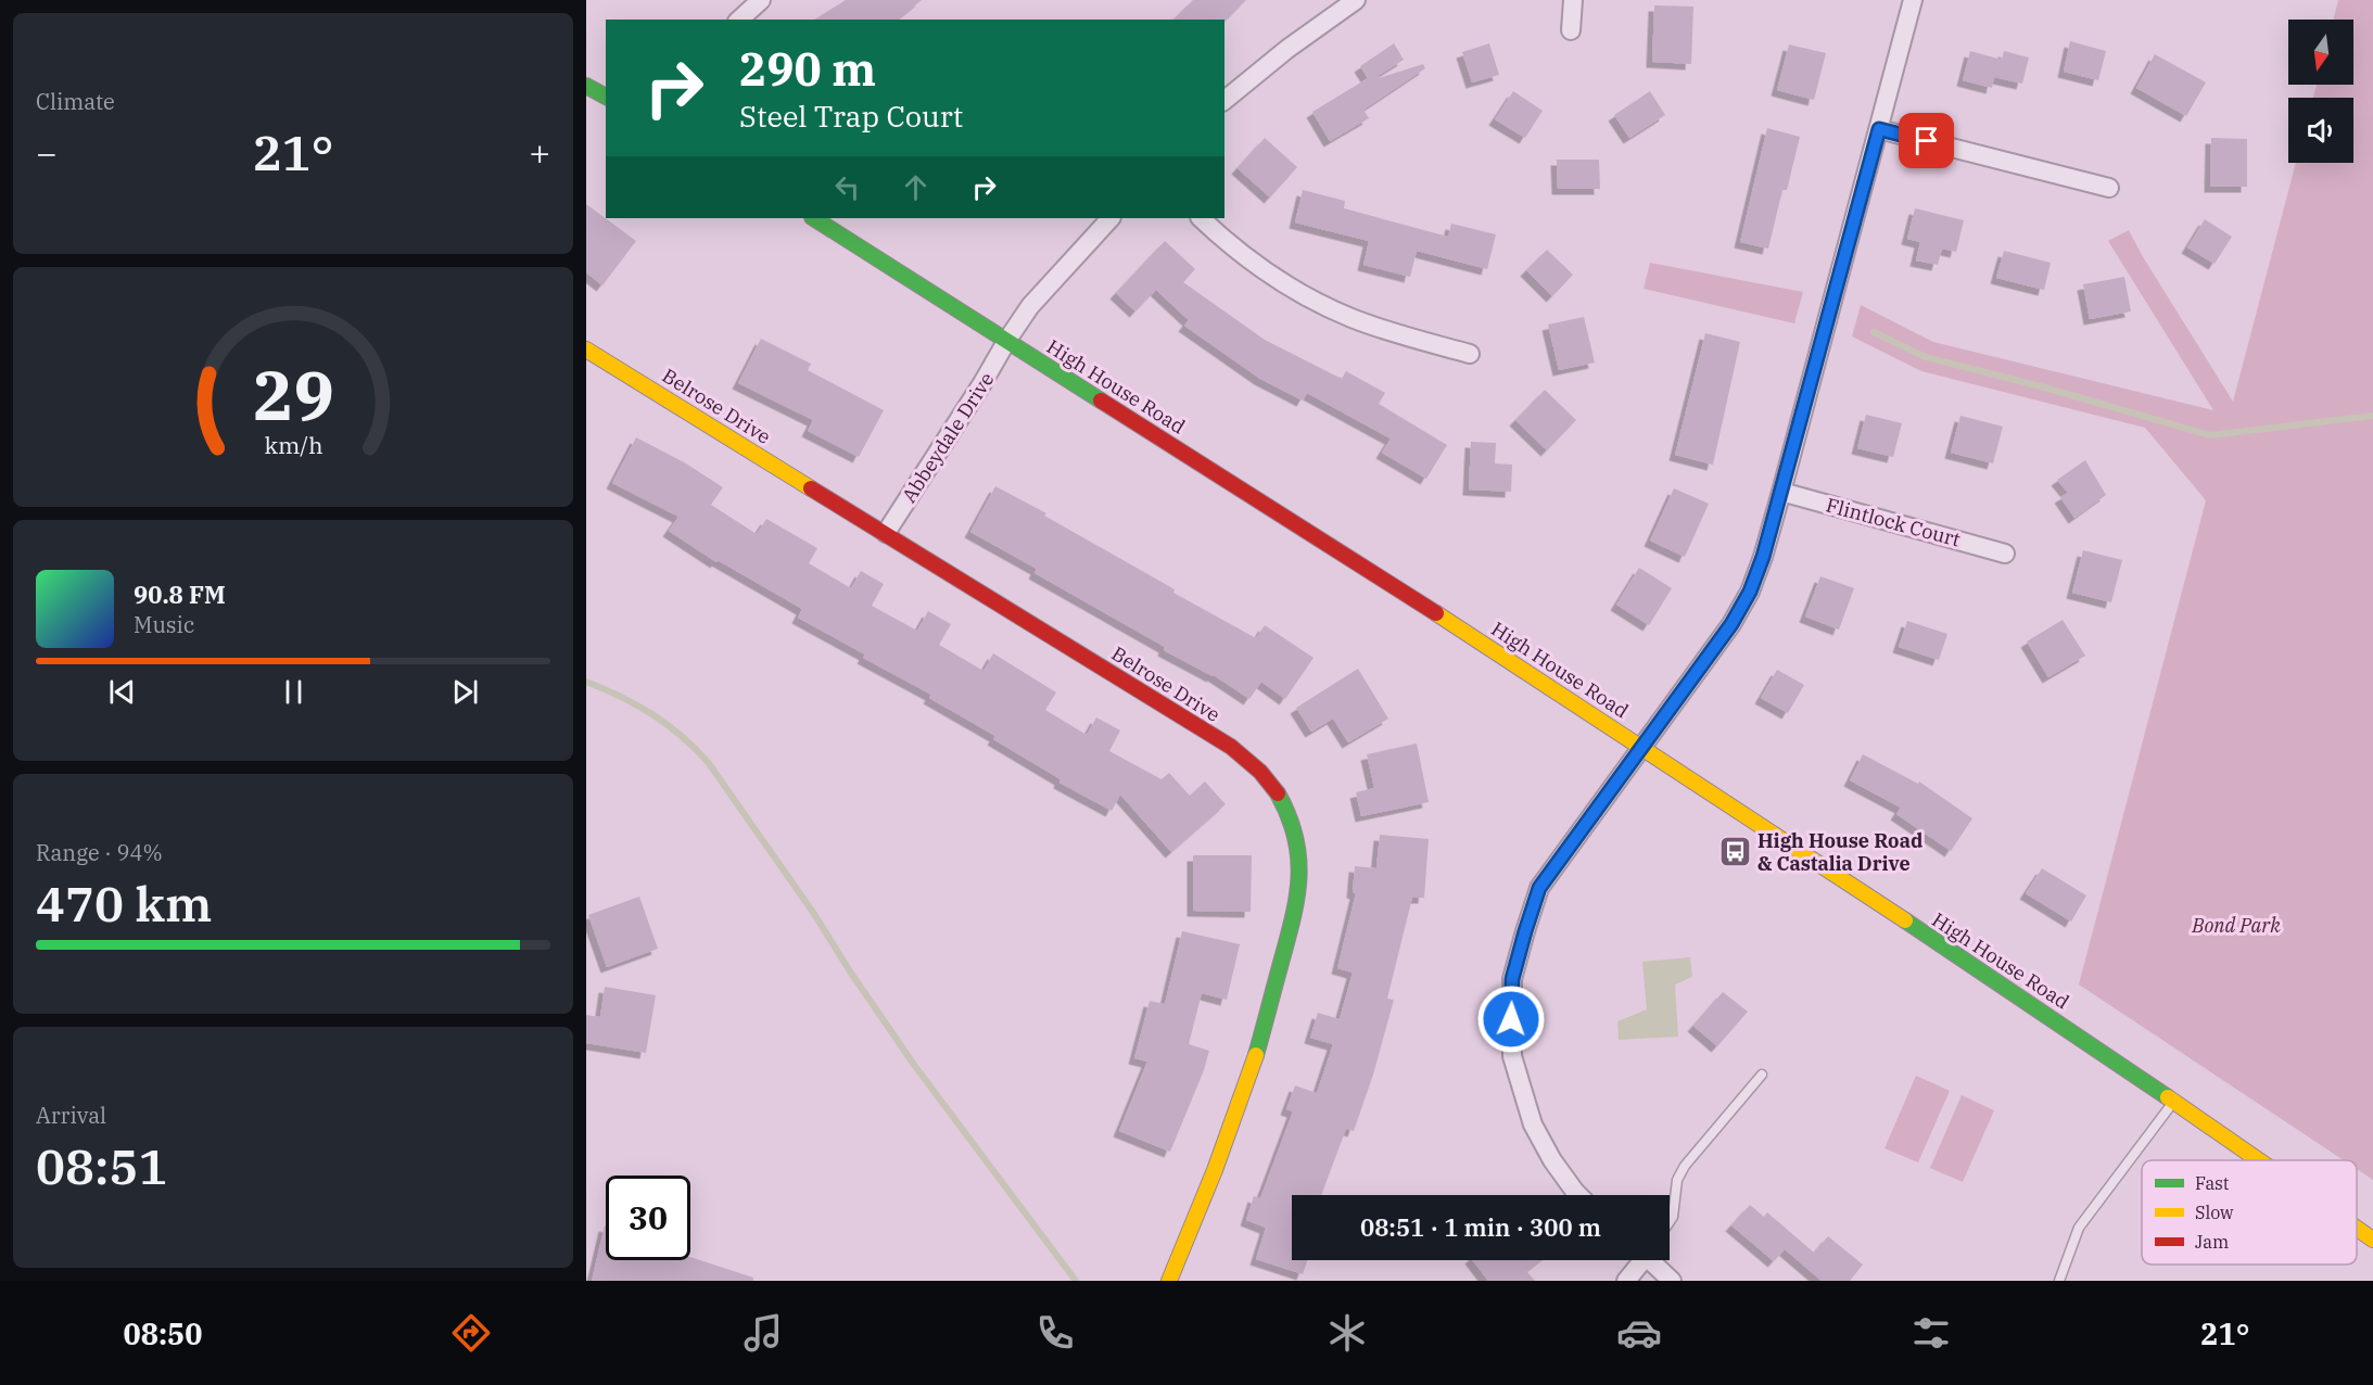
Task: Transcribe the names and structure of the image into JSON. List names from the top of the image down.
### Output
{
  "streets": {
    "main road": ["High House Road", "Belrose Drive"],
    "street": ["Abbeydale Drive", "Flintlock Court"]
  },
  "crossings": [
    ["High House Road", "Abbeydale Drive"],
    ["Belrose Drive", "Abbeydale Drive"]
  ],
  "parks": ["Bond Park"],
  "places": {
    "bus stop": ["High House Road & Castalia Drive"]
  },
  "legend": ["Fast", "Slow", "Jam"],
  "north": "bottom",
  "page": {
    "tile": [
      "Climate",
      ["Range · 94%", "470 km"],
      ["Arrival", "08:51"]
    ],
    "turn": ["290 m", "Steel Trap Court"],
    "heat": ["−", "21°", "+"],
    "song": ["90.8 FM", "Music"],
    "limit": "30",
    "trip": "08:51 · 1 min · 300 m",
    "tabs": ["08:50", "21°"],
    "gauge": ["29", "km/h"]
  }
}
